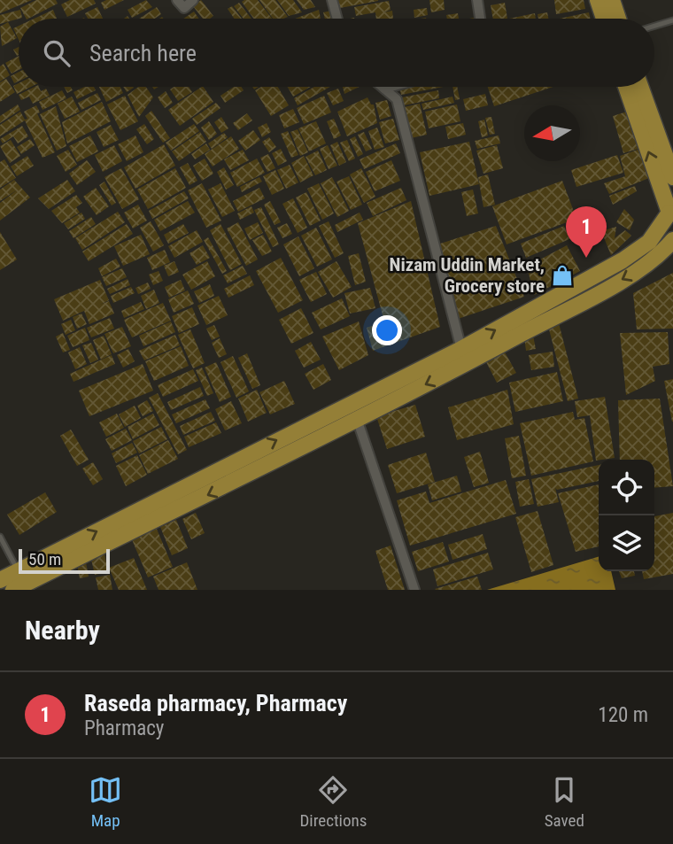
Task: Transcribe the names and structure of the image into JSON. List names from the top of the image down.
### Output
{
  "places": {
    "shop": ["Nizam Uddin Market, Grocery store"]
  },
  "scale_bar": "50 m",
  "north": "left",
  "page": {
    "search": "Search here",
    "pins": "1",
    "scale": "50 m",
    "heading": "Nearby",
    "list": [
      {
        "mark": "1",
        "name": "Raseda pharmacy, Pharmacy",
        "note": "Pharmacy",
        "value": "120 m"
      }
    ],
    "nav": ["Map", "Directions", "Saved"]
  }
}
